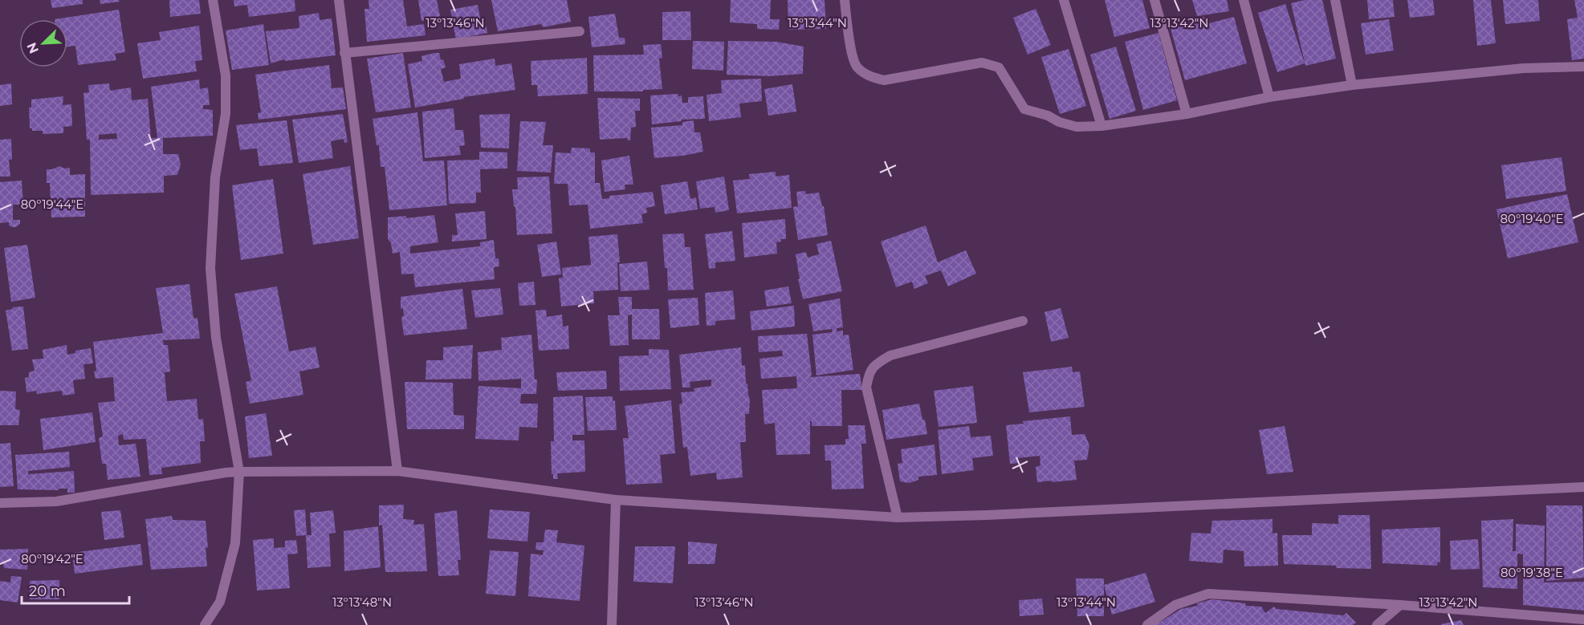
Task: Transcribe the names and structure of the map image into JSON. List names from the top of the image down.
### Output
{
  "scale_bar": "20 m",
  "north": "bottom left",
  "coordinates": [
    "13°13'42\"N",
    "13°13'46\"N",
    "13°13'44\"N",
    "80°19'44\"E",
    "80°19'40\"E",
    "80°19'42\"E",
    "80°19'38\"E",
    "13°13'48\"N"
  ]
}
